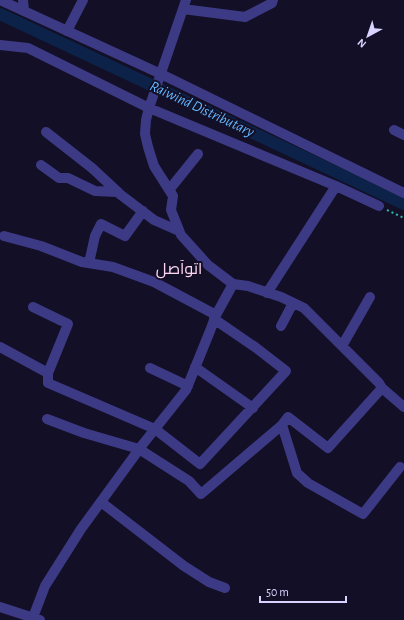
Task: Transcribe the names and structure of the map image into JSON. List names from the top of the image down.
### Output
{
  "districts": ["اتوآصل"],
  "water": ["Raiwind Distributary"],
  "scale_bar": "50 m",
  "north": "bottom left"
}
